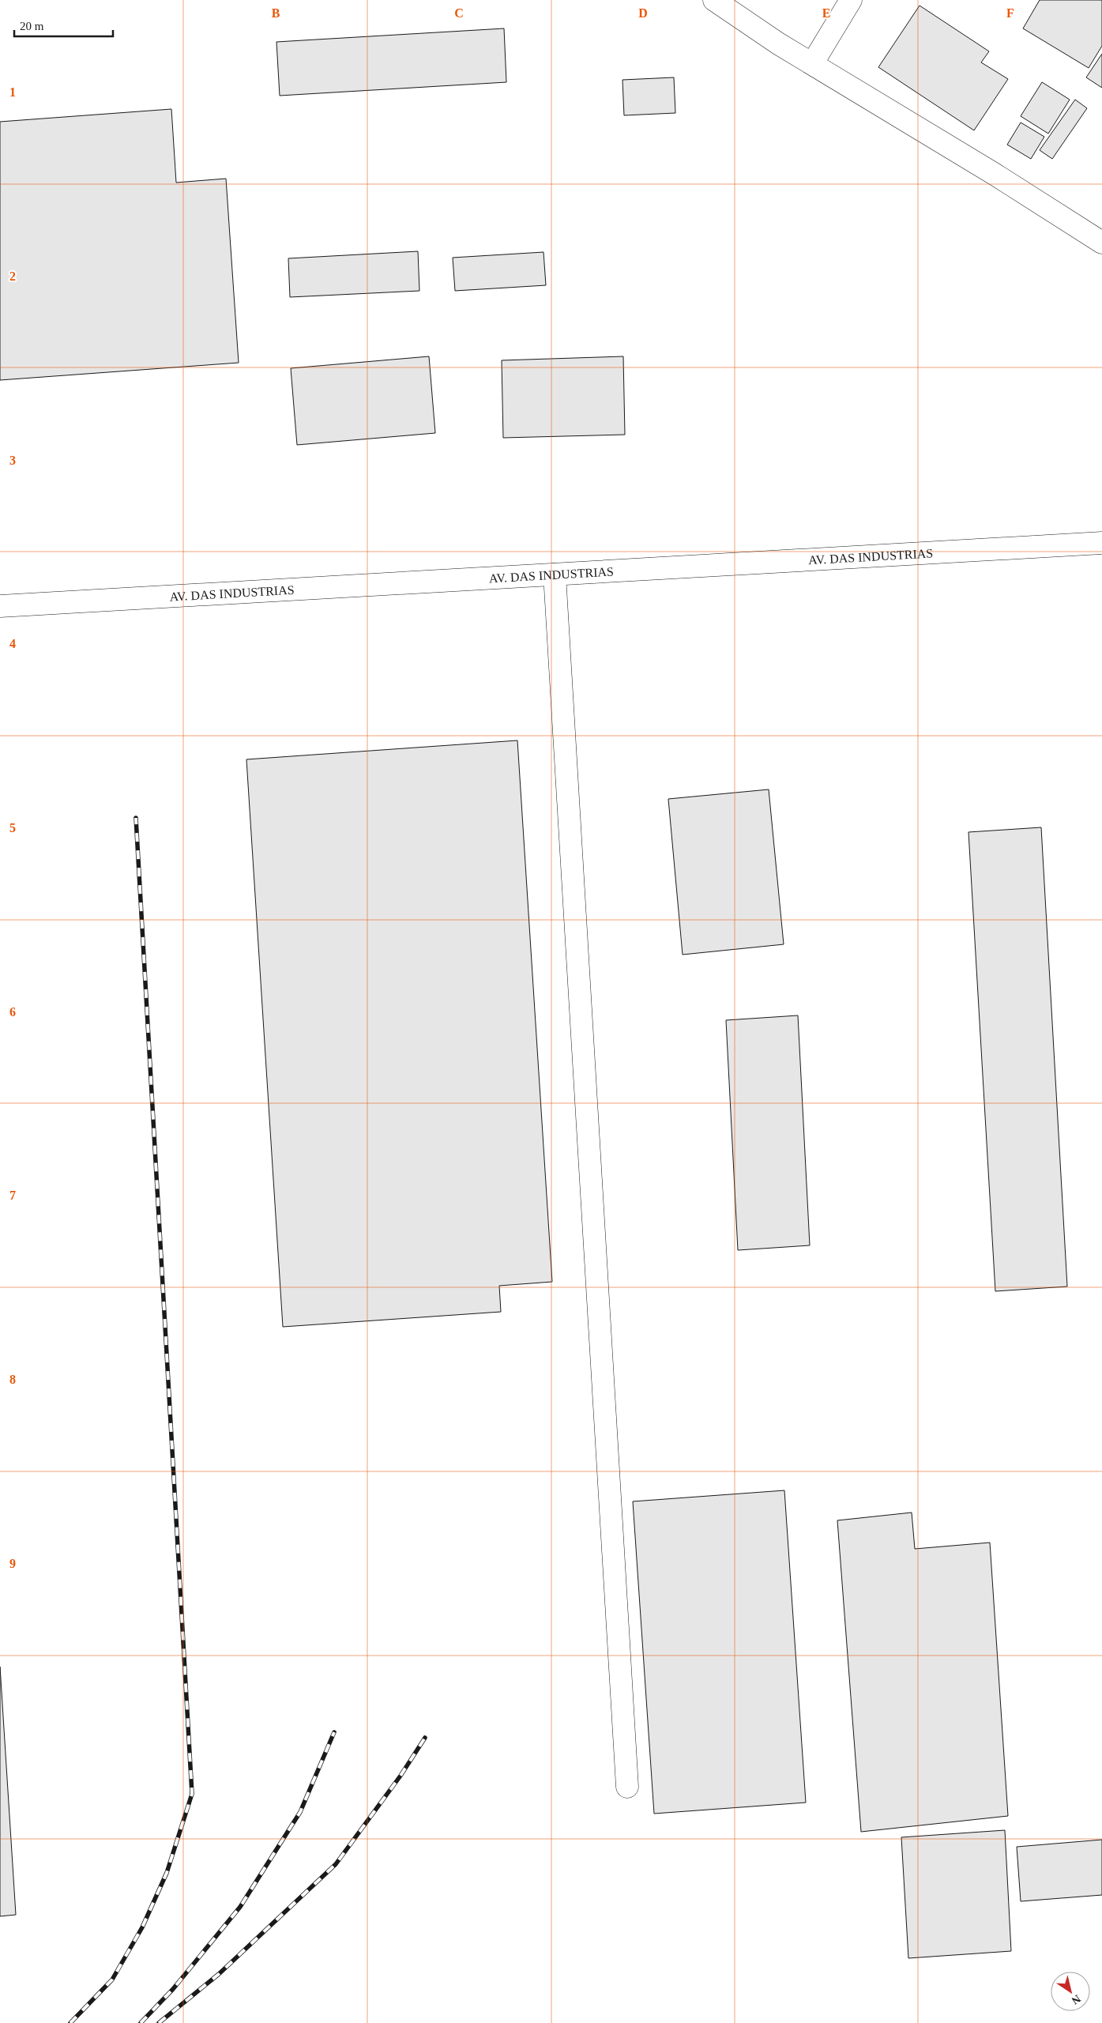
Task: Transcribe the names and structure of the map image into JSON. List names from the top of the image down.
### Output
{
  "streets": {
    "street": ["AV. DAS INDUSTRIAS"]
  },
  "scale_bar": "20 m",
  "north": "bottom right",
  "grid": {
    "columns": [
      "B",
      "C",
      "D",
      "E",
      "F"
    ],
    "rows": [
      "1",
      "2",
      "3",
      "4",
      "5",
      "6",
      "7",
      "8",
      "9"
    ]
  }
}
